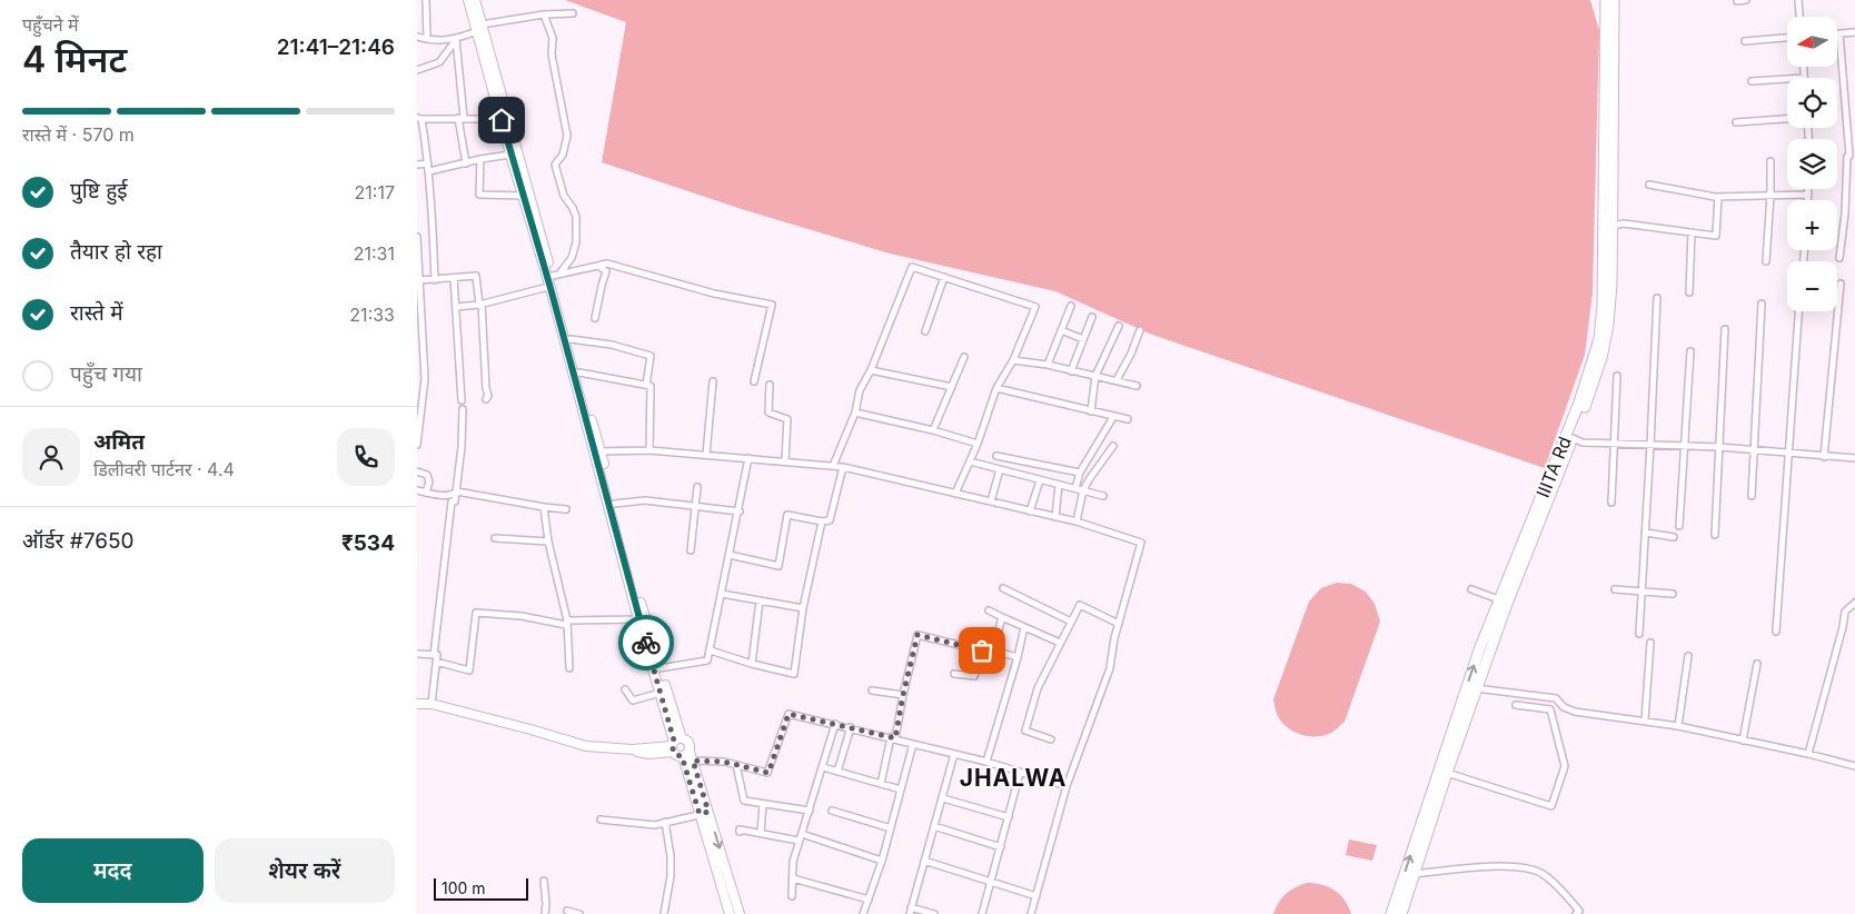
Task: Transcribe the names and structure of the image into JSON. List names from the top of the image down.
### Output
{
  "streets": {
    "main road": ["IIITA Rd"]
  },
  "districts": ["JHALWA"],
  "scale_bar": "100 m",
  "north": "left",
  "page": {
    "heading": ["4 मिनट", "पहुँचने में", "21:41–21:46"],
    "panel": [
      "अमित",
      "डिलीवरी पार्टनर · 4.4",
      "ऑर्डर #7650",
      "₹534"
    ],
    "map_buttons": ["+", "−"],
    "bar": "रास्ते में · 570 m",
    "list": [
      ["पुष्टि हुई", "21:17"],
      ["तैयार हो रहा", "21:31"],
      ["रास्ते में", "21:33"],
      "पहुँच गया"
    ],
    "buttons": ["मदद", "शेयर करें"],
    "scale": "100 m"
  }
}
